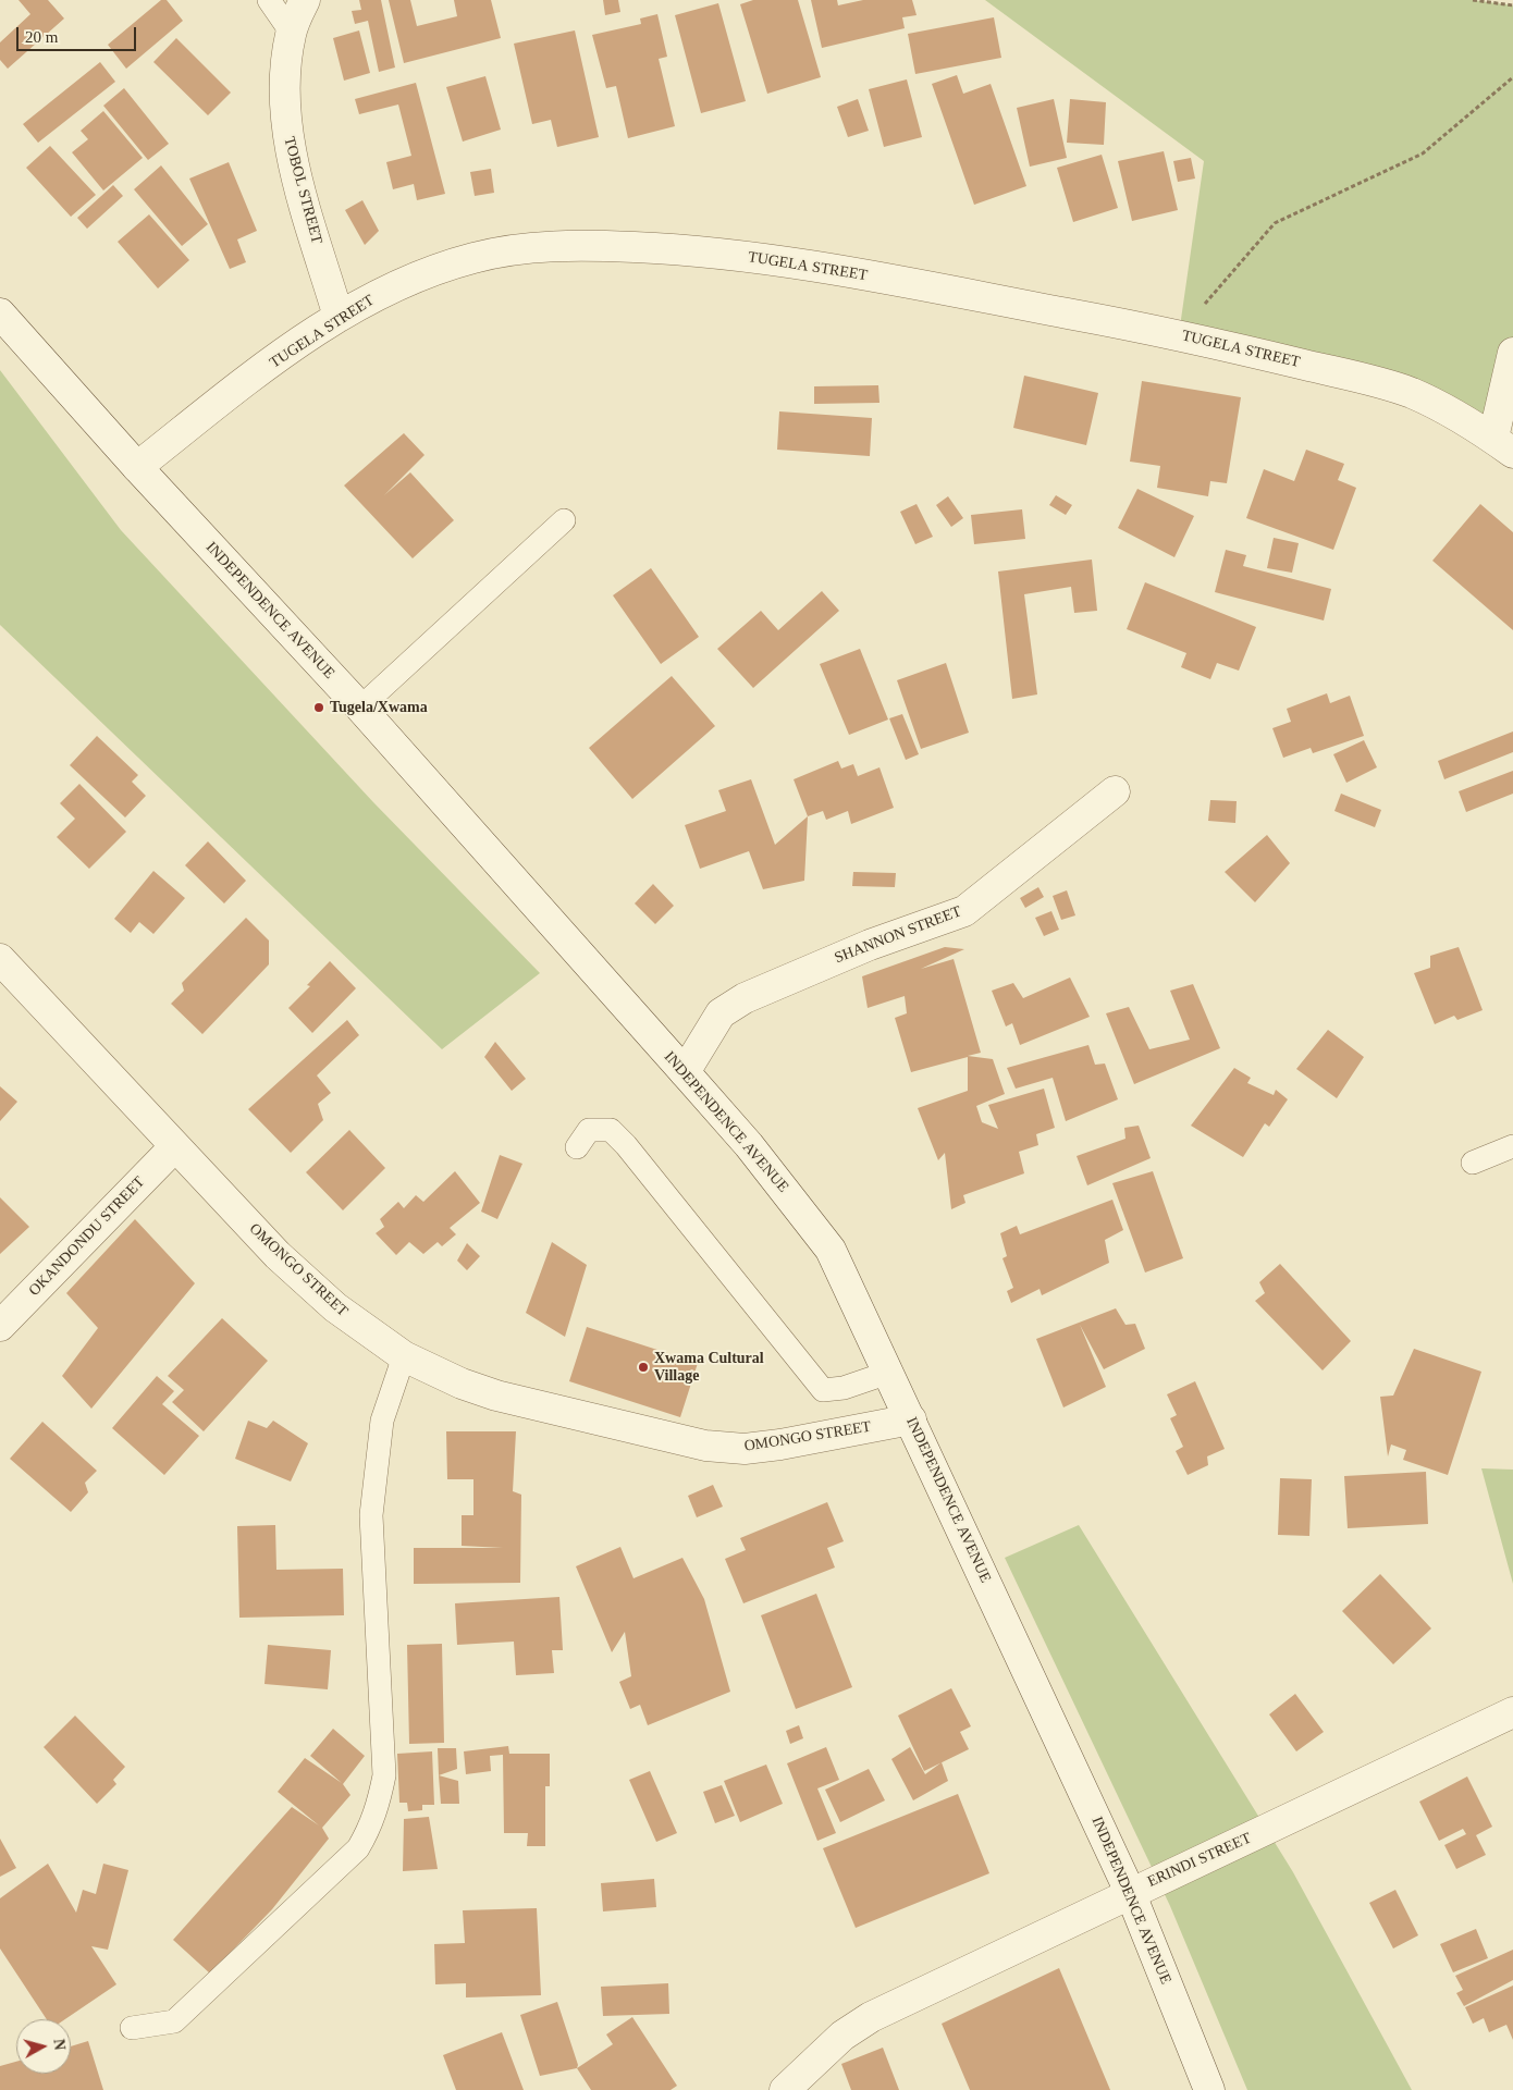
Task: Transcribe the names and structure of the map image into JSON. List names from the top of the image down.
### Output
{
  "streets": {
    "street": [
      "TOBOL STREET",
      "TUGELA STREET",
      "INDEPENDENCE AVENUE",
      "SHANNON STREET",
      "OKANDONDU STREET",
      "OMONGO STREET",
      "ERINDI STREET"
    ]
  },
  "crossings": [
    ["TOBOL STREET", "TUGELA STREET"],
    ["TUGELA STREET", "INDEPENDENCE AVENUE"],
    ["INDEPENDENCE AVENUE", "SHANNON STREET"],
    ["INDEPENDENCE AVENUE", "OMONGO STREET"],
    ["INDEPENDENCE AVENUE", "ERINDI STREET"],
    ["OKANDONDU STREET", "OMONGO STREET"]
  ],
  "places": ["Tugela/Xwama", "Xwama Cultural Village"],
  "scale_bar": "20 m",
  "north": "right"
}
